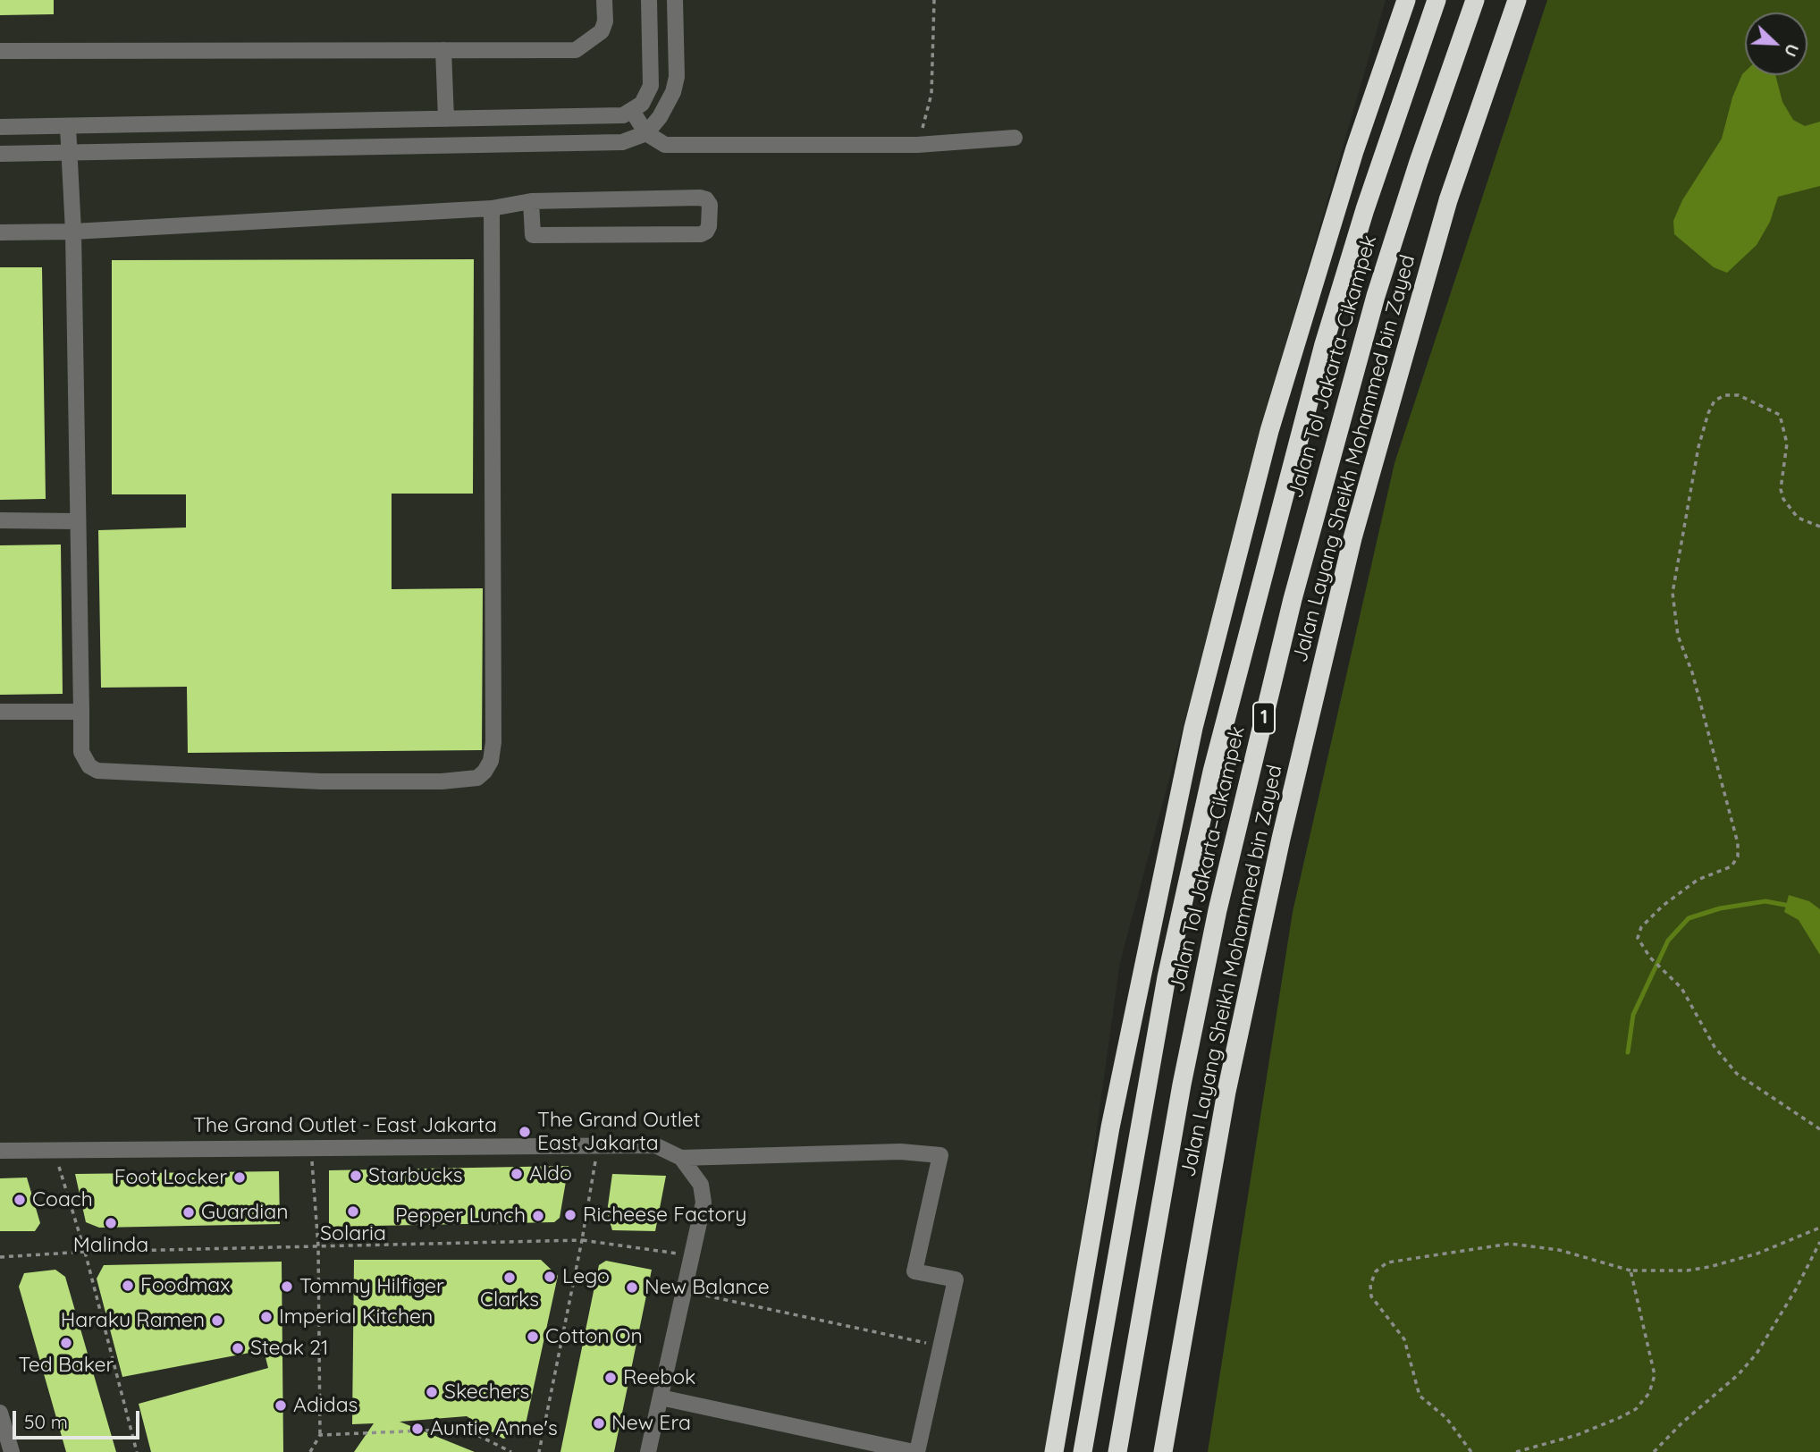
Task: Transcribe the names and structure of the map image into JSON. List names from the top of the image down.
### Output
{
  "streets": {
    "highway": ["Jalan Tol Jakarta–Cikampek", "Jalan Layang Sheikh Mohammed bin Zayed", "1"],
    "street": ["The Grand Outlet - East Jakarta"]
  },
  "places": [
    "The Grand Outlet East Jakarta",
    "Aldo",
    "Starbucks",
    "Foot Locker",
    "Coach",
    "Solaria",
    "Guardian",
    "Richeese Factory",
    "Pepper Lunch",
    "Malinda",
    "Lego",
    "Clarks",
    "Foodmax",
    "Tommy Hilfiger",
    "New Balance",
    "Imperial Kitchen",
    "Haraku Ramen",
    "Cotton On",
    "Ted Baker",
    "Steak 21",
    "Reebok",
    "Skechers",
    "Adidas",
    "New Era",
    "Auntie Anne's"
  ],
  "scale_bar": "50 m",
  "north": "bottom right"
}
